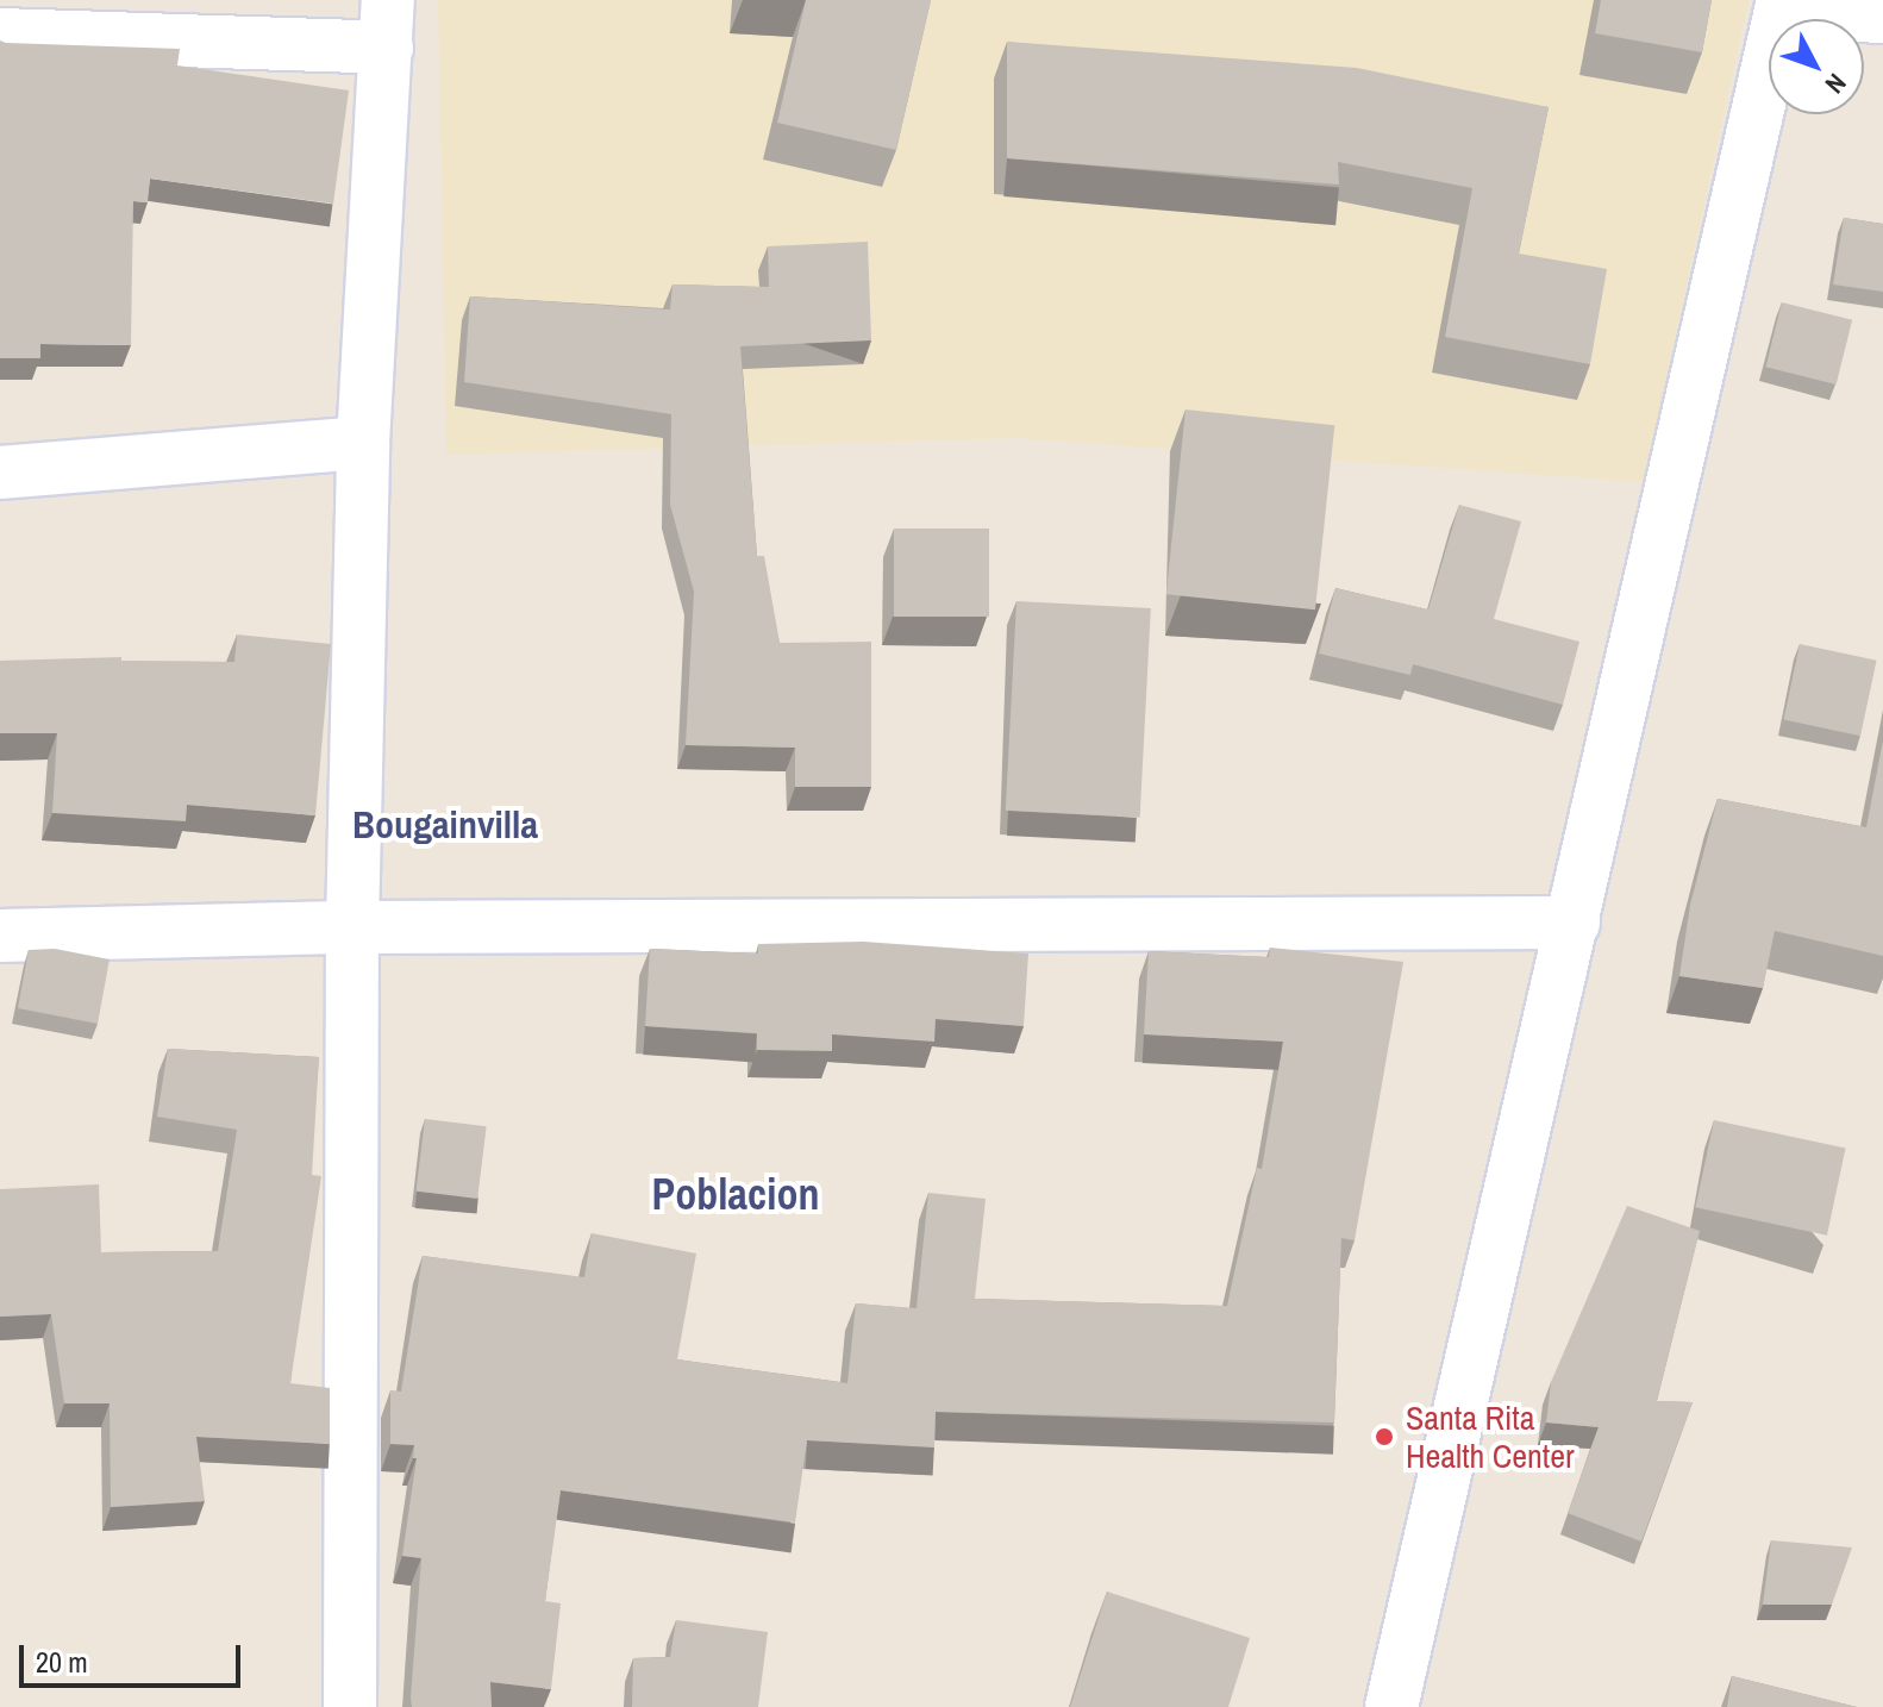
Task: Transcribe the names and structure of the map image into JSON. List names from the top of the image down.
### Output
{
  "districts": ["Bougainvilla", "Poblacion"],
  "places": ["Santa Rita Health Center"],
  "scale_bar": "20 m",
  "north": "bottom right"
}
